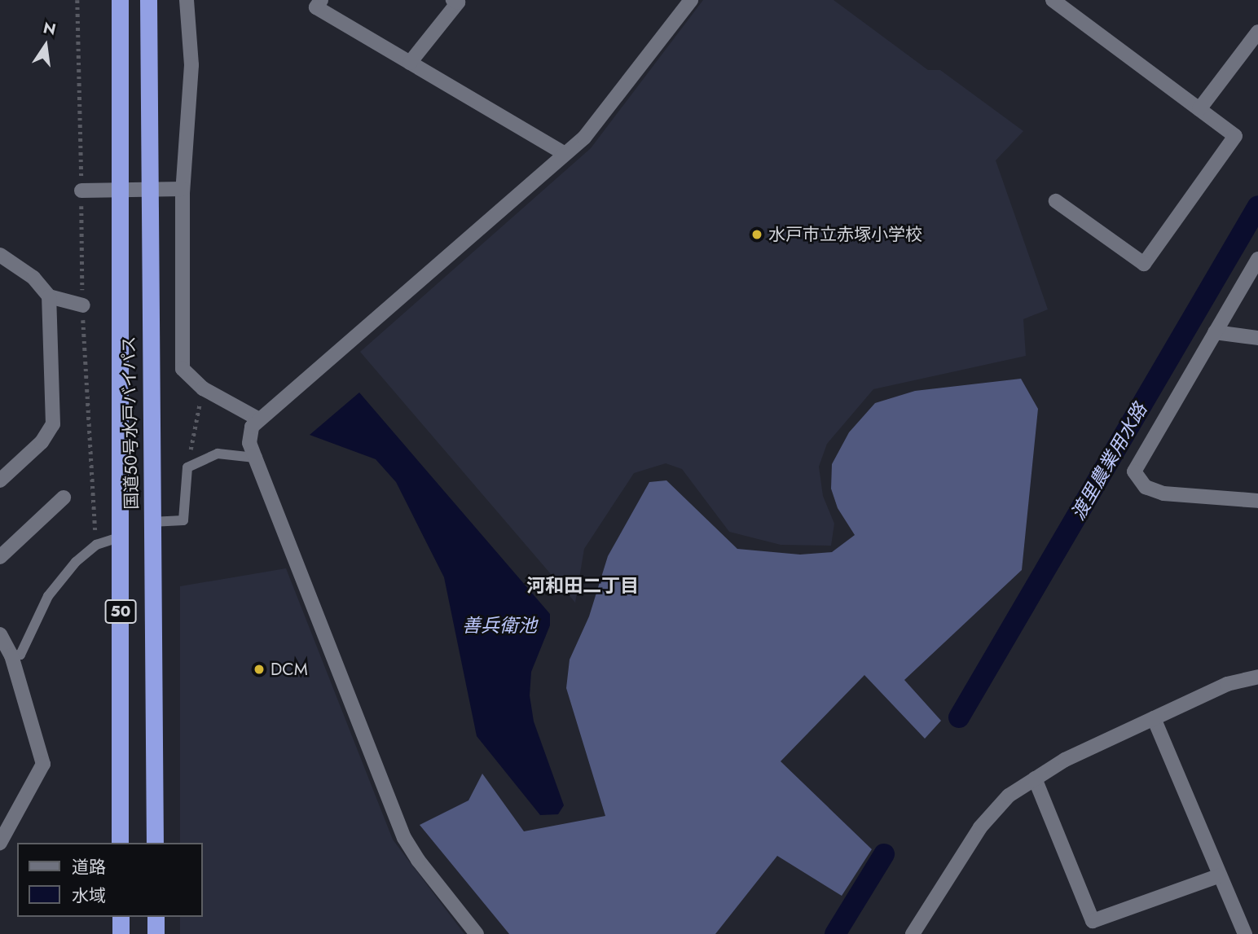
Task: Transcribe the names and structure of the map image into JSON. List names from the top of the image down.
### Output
{
  "streets": {
    "highway": ["国道50号水戸バイパス", "50"]
  },
  "districts": ["河和田二丁目"],
  "water": ["渡里農業用水路", "善兵衛池"],
  "places": ["水戸市立赤塚小学校", "DCM"],
  "legend": ["道路", "水域"],
  "north": "top"
}
